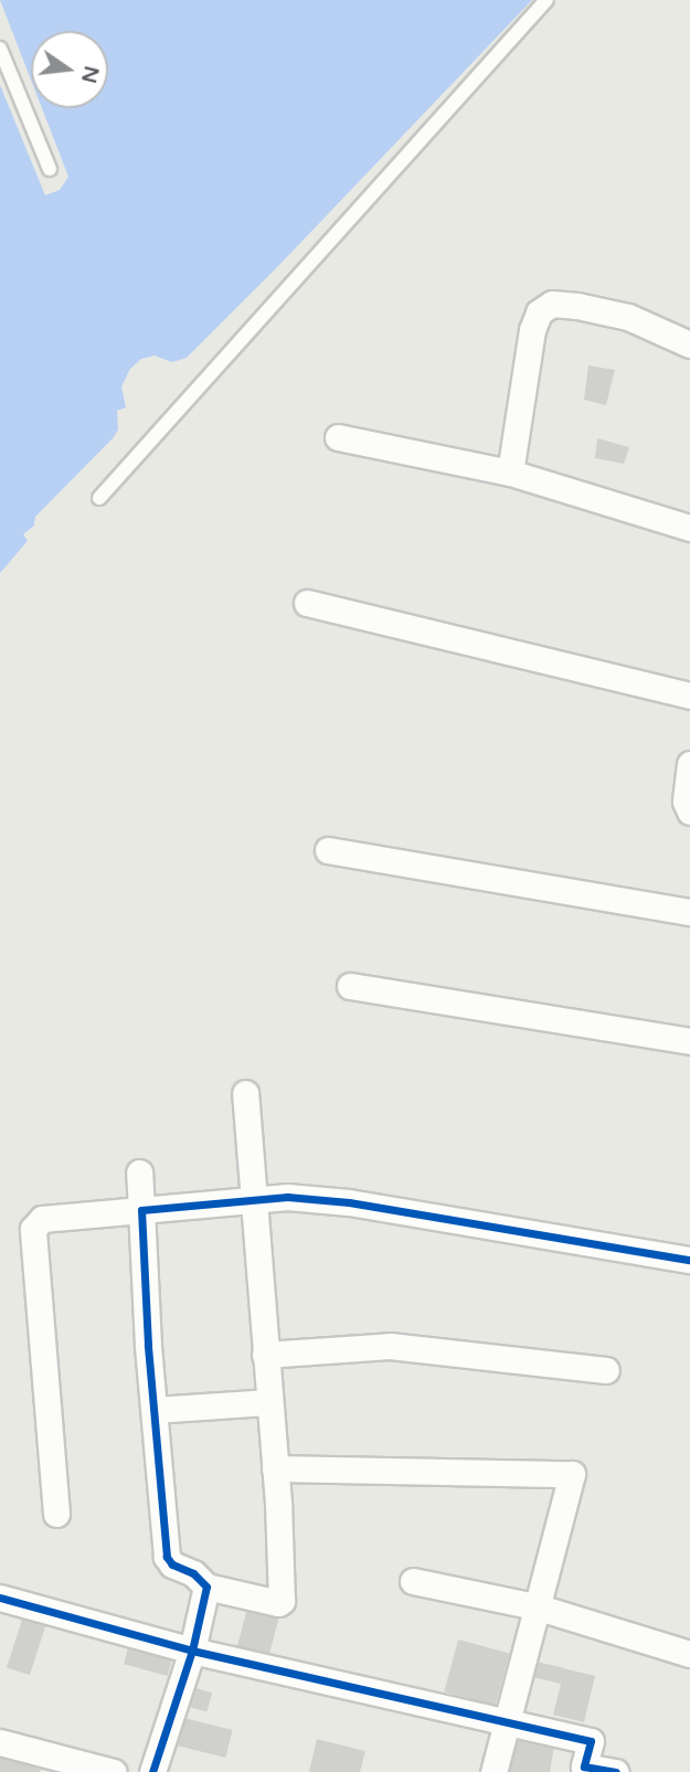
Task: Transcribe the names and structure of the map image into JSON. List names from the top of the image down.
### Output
{
  "north": "right"
}
